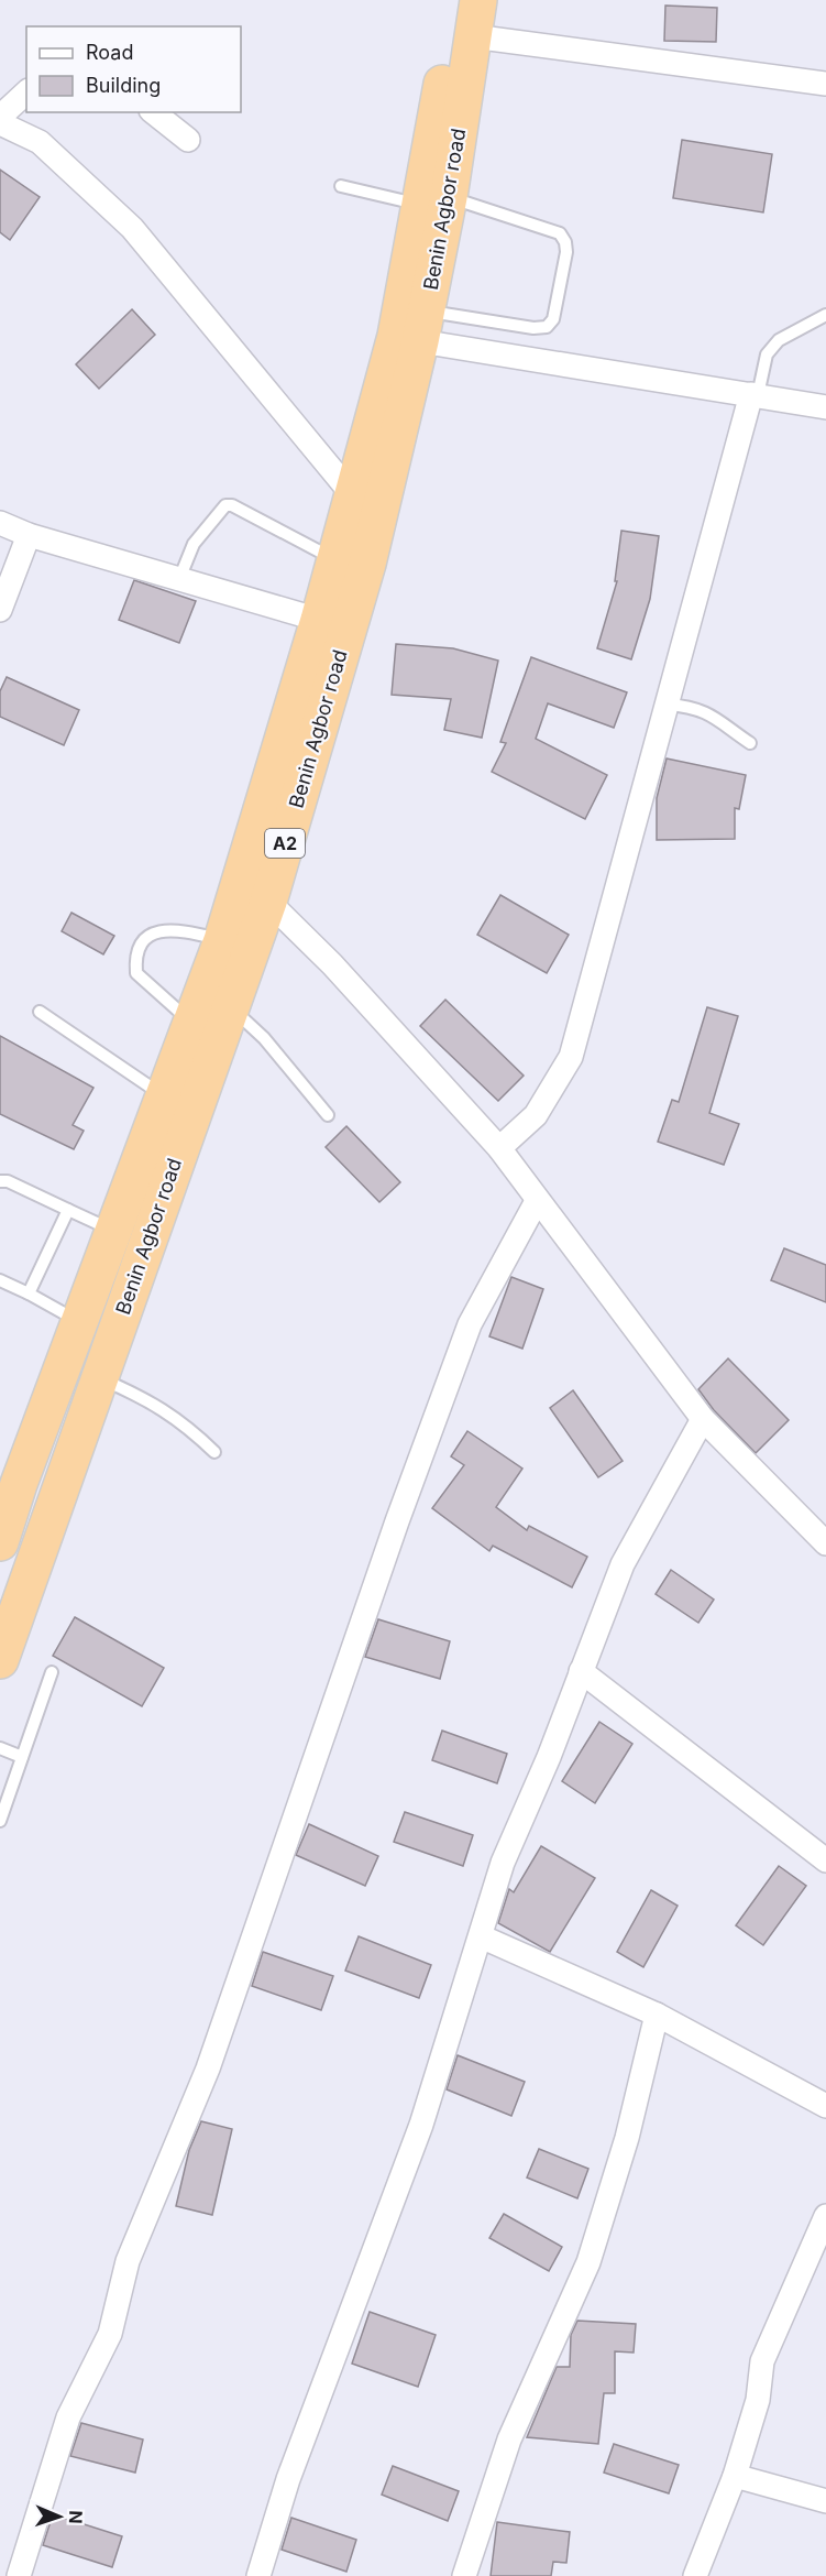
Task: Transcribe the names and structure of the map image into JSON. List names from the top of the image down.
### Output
{
  "streets": {
    "highway": ["Benin Agbor road", "A2"]
  },
  "legend": ["Road", "Building"],
  "north": "right"
}
